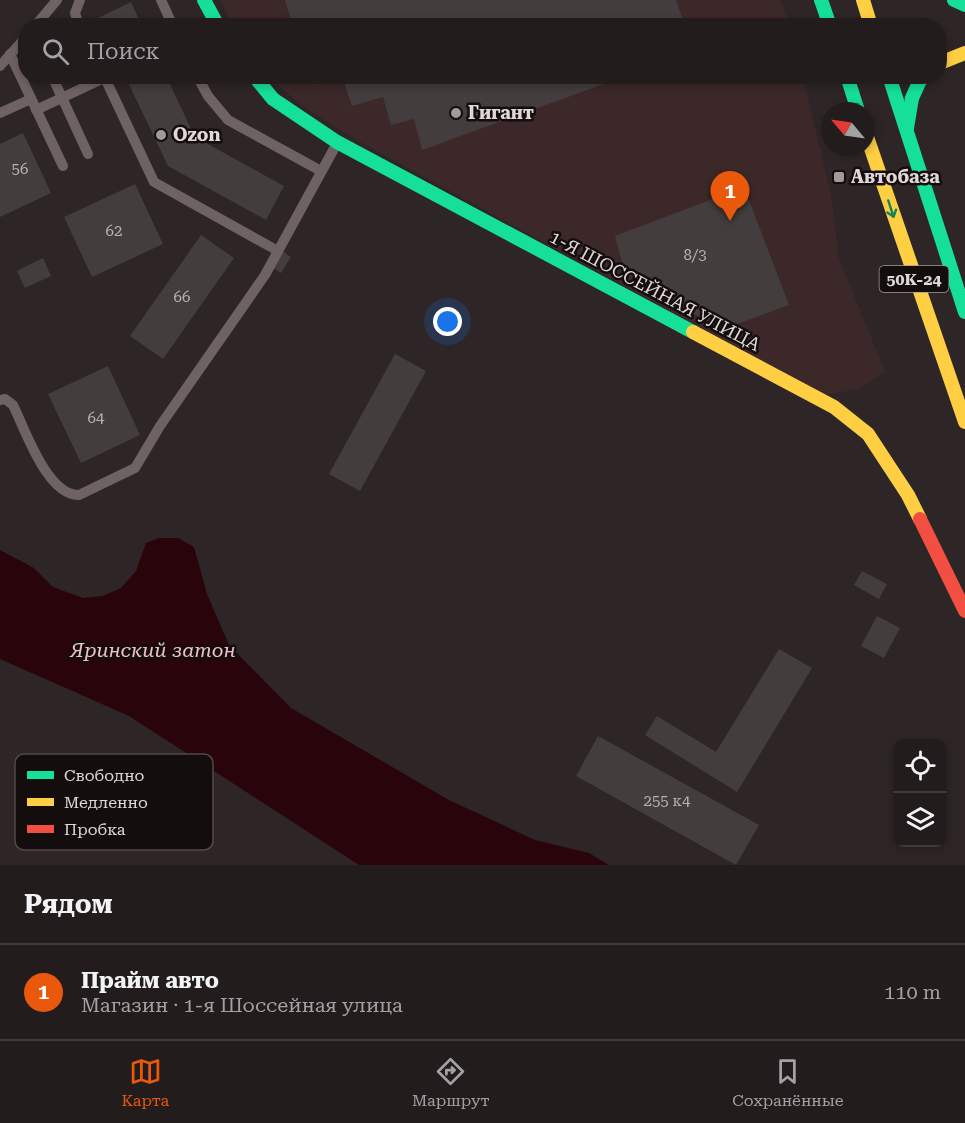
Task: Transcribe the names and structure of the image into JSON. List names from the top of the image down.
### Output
{
  "streets": {
    "main road": ["50К-24", "1-Я ШОССЕЙНАЯ УЛИЦА"]
  },
  "water": ["Яринский затон"],
  "places": {
    "other": ["Гигант", "Ozon"],
    "transit": ["Автобаза"]
  },
  "house_numbers": [
    "56",
    "62",
    "8/3",
    "66",
    "64",
    "255 к4"
  ],
  "legend": ["Свободно", "Медленно", "Пробка"],
  "north": "top left",
  "page": {
    "search": "Поиск",
    "pins": "1",
    "heading": "Рядом",
    "list": [
      {
        "mark": "1",
        "name": "Прайм авто",
        "note": "Магазин · 1-я Шоссейная улица",
        "value": "110 m"
      }
    ],
    "nav": ["Карта", "Маршрут", "Сохранённые"]
  }
}
